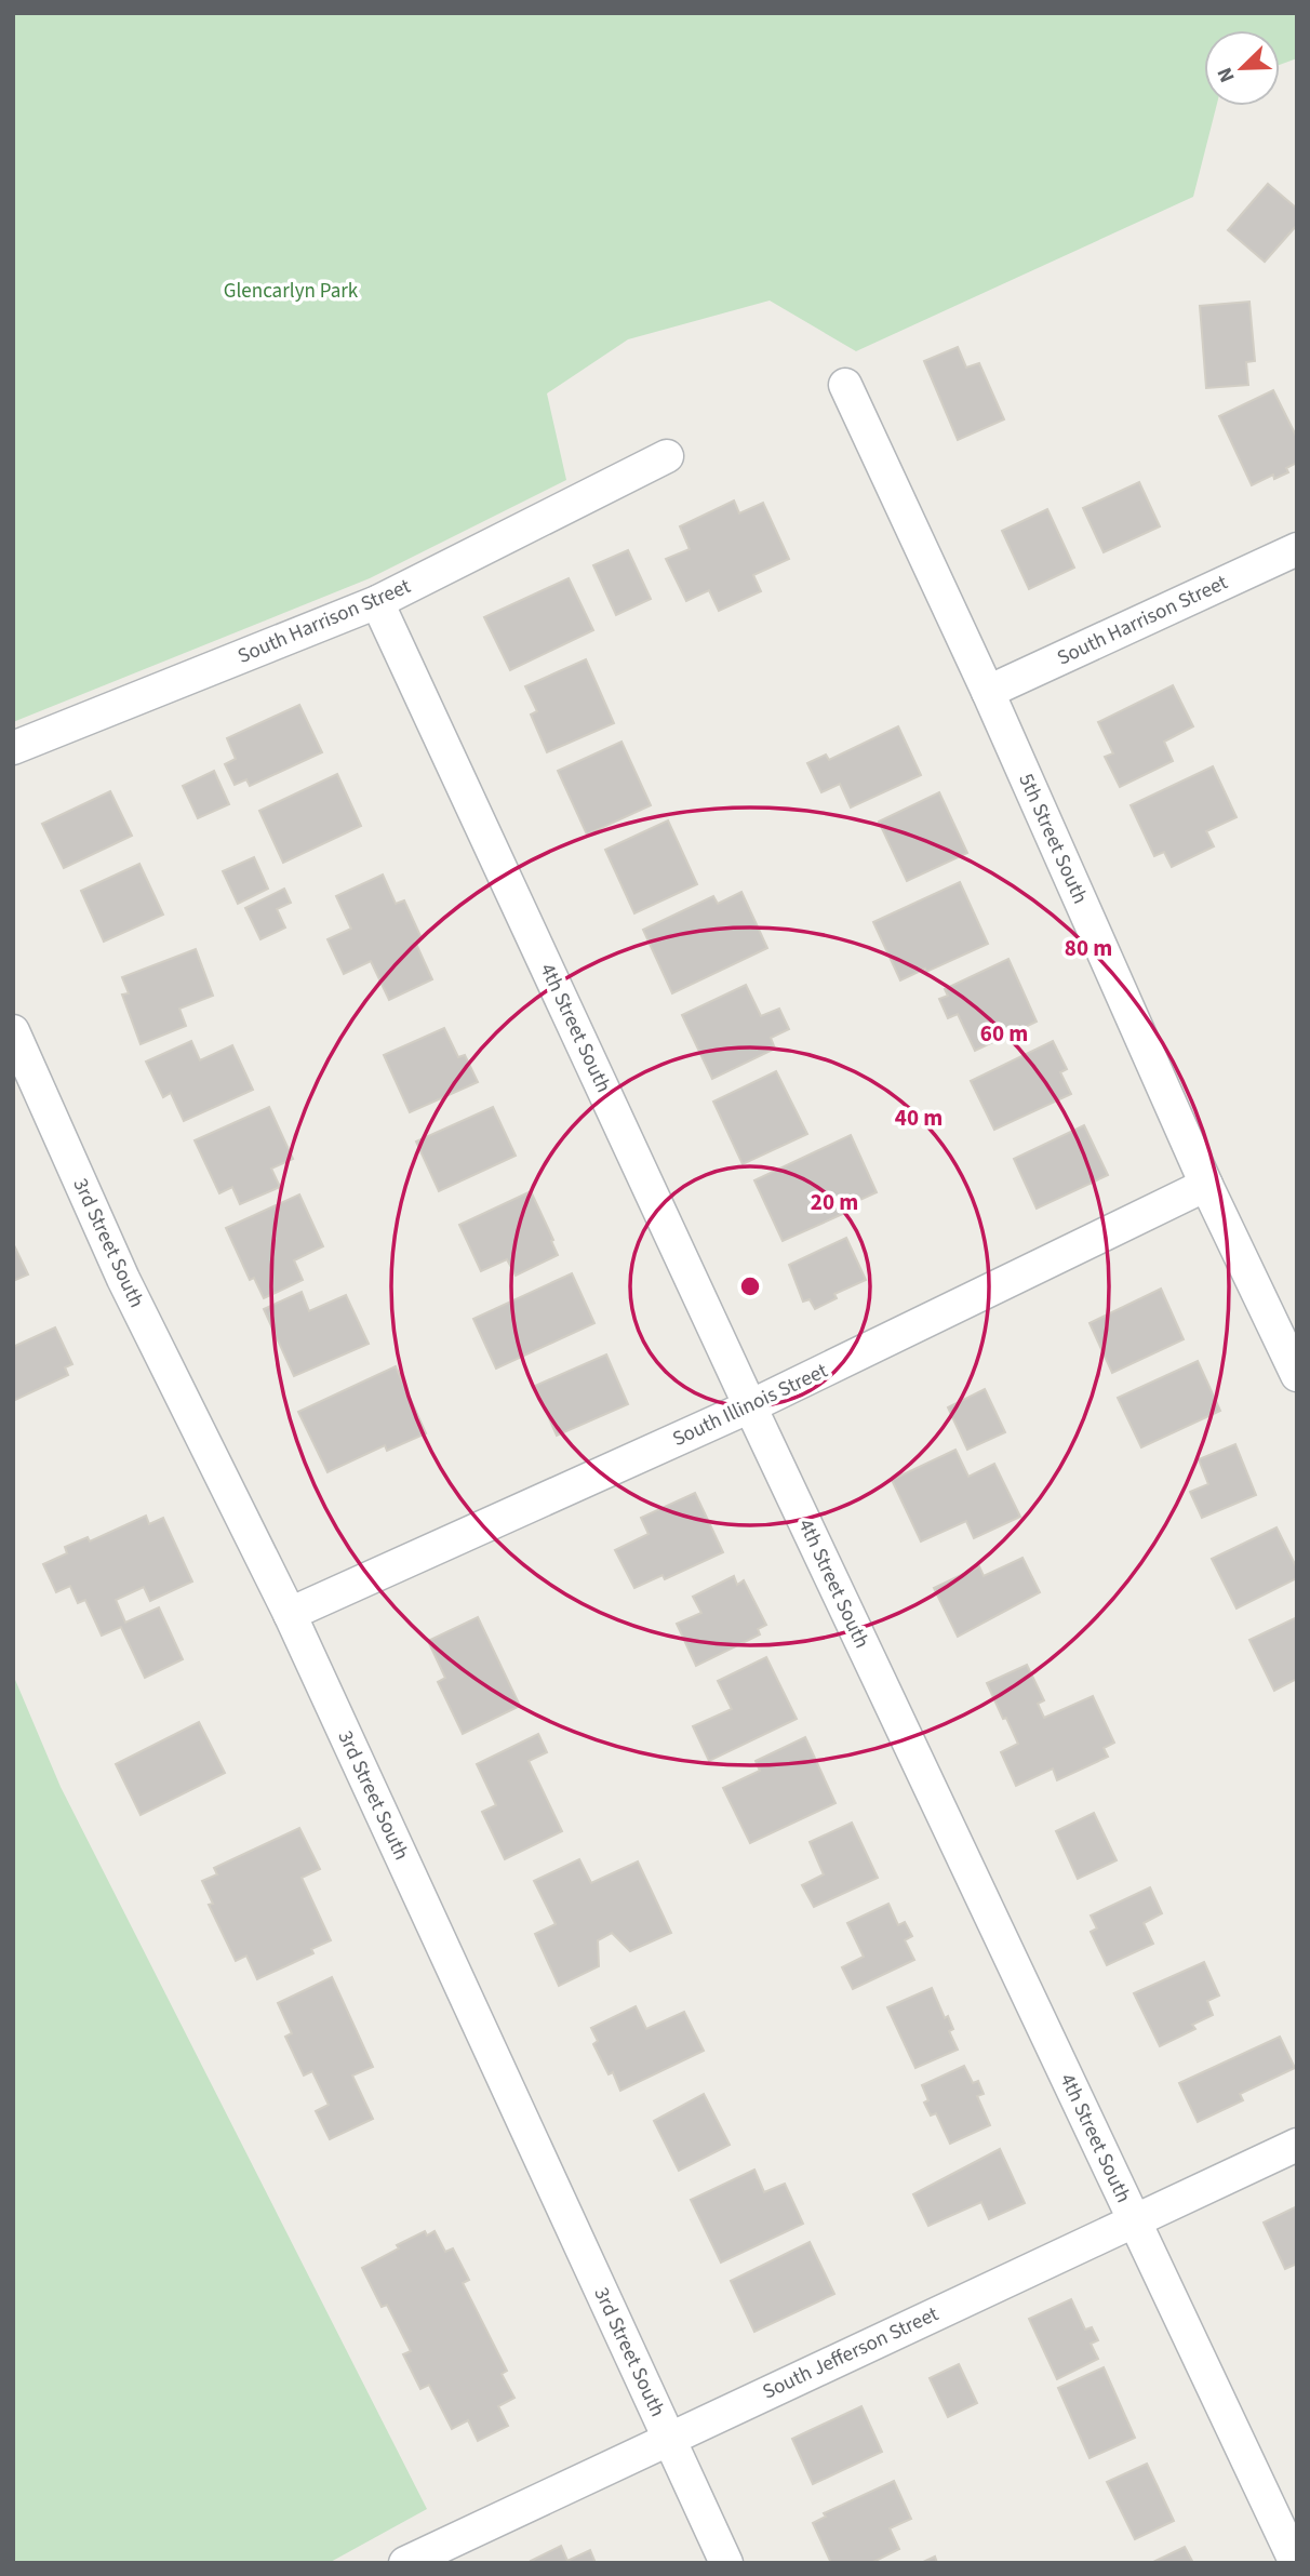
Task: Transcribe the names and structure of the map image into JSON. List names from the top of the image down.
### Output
{
  "streets": {
    "street": [
      "South Harrison Street",
      "5th Street South",
      "4th Street South",
      "3rd Street South",
      "South Illinois Street",
      "South Jefferson Street"
    ]
  },
  "crossings": [
    ["South Harrison Street", "5th Street South"],
    ["South Harrison Street", "4th Street South"],
    ["5th Street South", "South Illinois Street"],
    ["4th Street South", "South Illinois Street"],
    ["4th Street South", "South Jefferson Street"],
    ["3rd Street South", "South Illinois Street"],
    ["3rd Street South", "South Jefferson Street"]
  ],
  "parks": ["Glencarlyn Park"],
  "north": "bottom left",
  "rings": [
    "80 m",
    "60 m",
    "40 m",
    "20 m"
  ]
}
